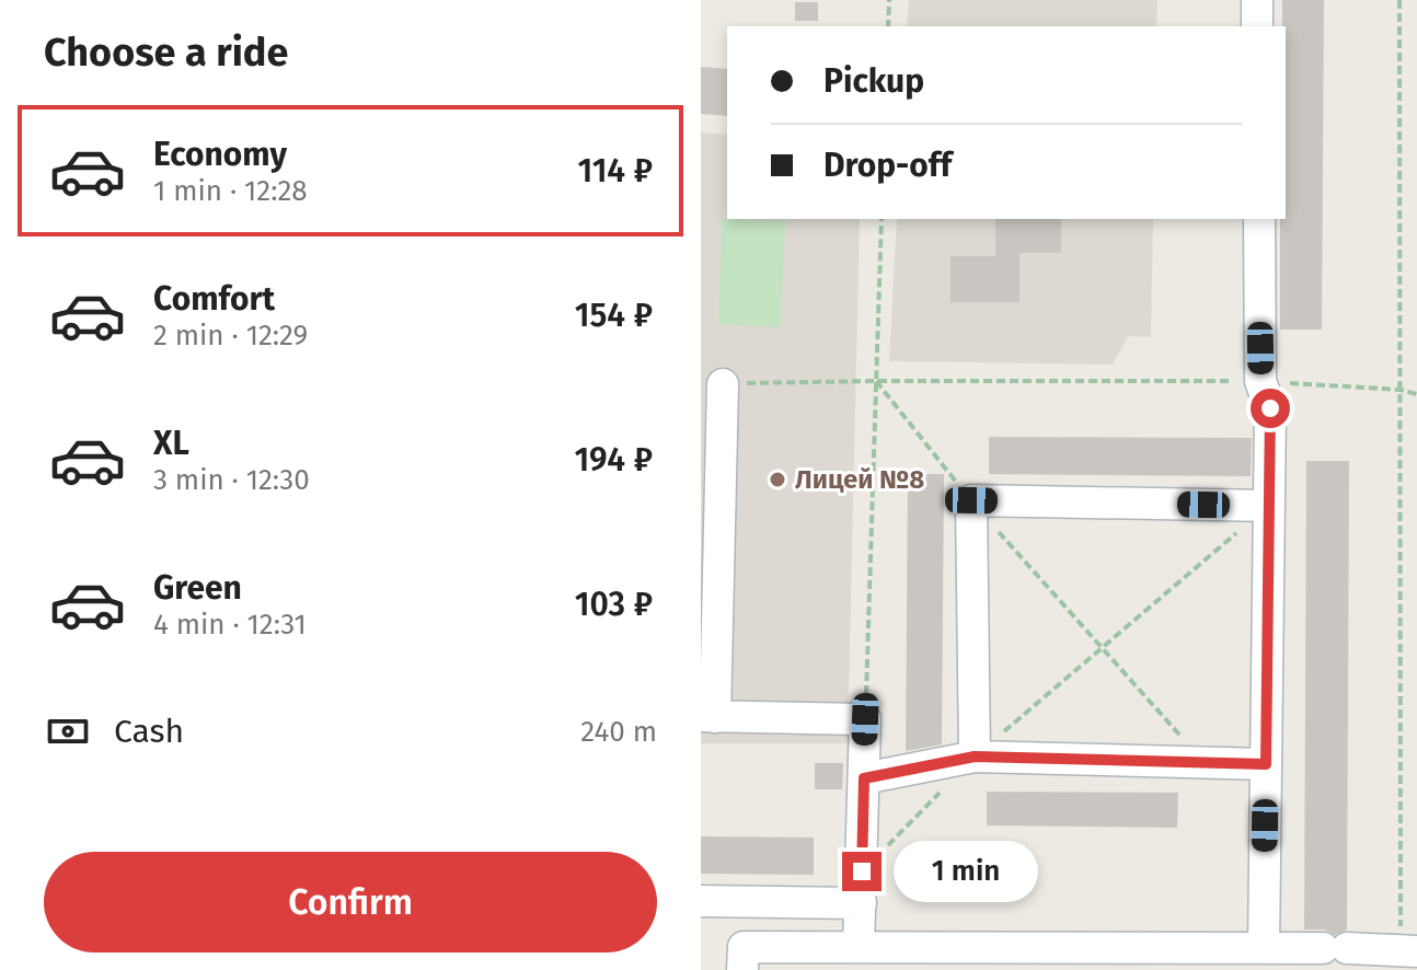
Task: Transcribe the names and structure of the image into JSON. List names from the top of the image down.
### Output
{
  "places": ["Лицей №8"],
  "page": {
    "heading": "Choose a ride",
    "banner": ["Pickup", "Drop-off"],
    "list": [
      {
        "name": "Economy",
        "note": "1 min · 12:28",
        "value": "114 ₽"
      },
      {
        "name": "Comfort",
        "note": "2 min · 12:29",
        "value": "154 ₽"
      },
      {
        "name": "XL",
        "note": "3 min · 12:30",
        "value": "194 ₽"
      },
      {
        "name": "Green",
        "note": "4 min · 12:31",
        "value": "103 ₽"
      }
    ],
    "pay": ["Cash", "240 m"],
    "buttons": "Confirm",
    "bubble": "1 min"
  }
}
